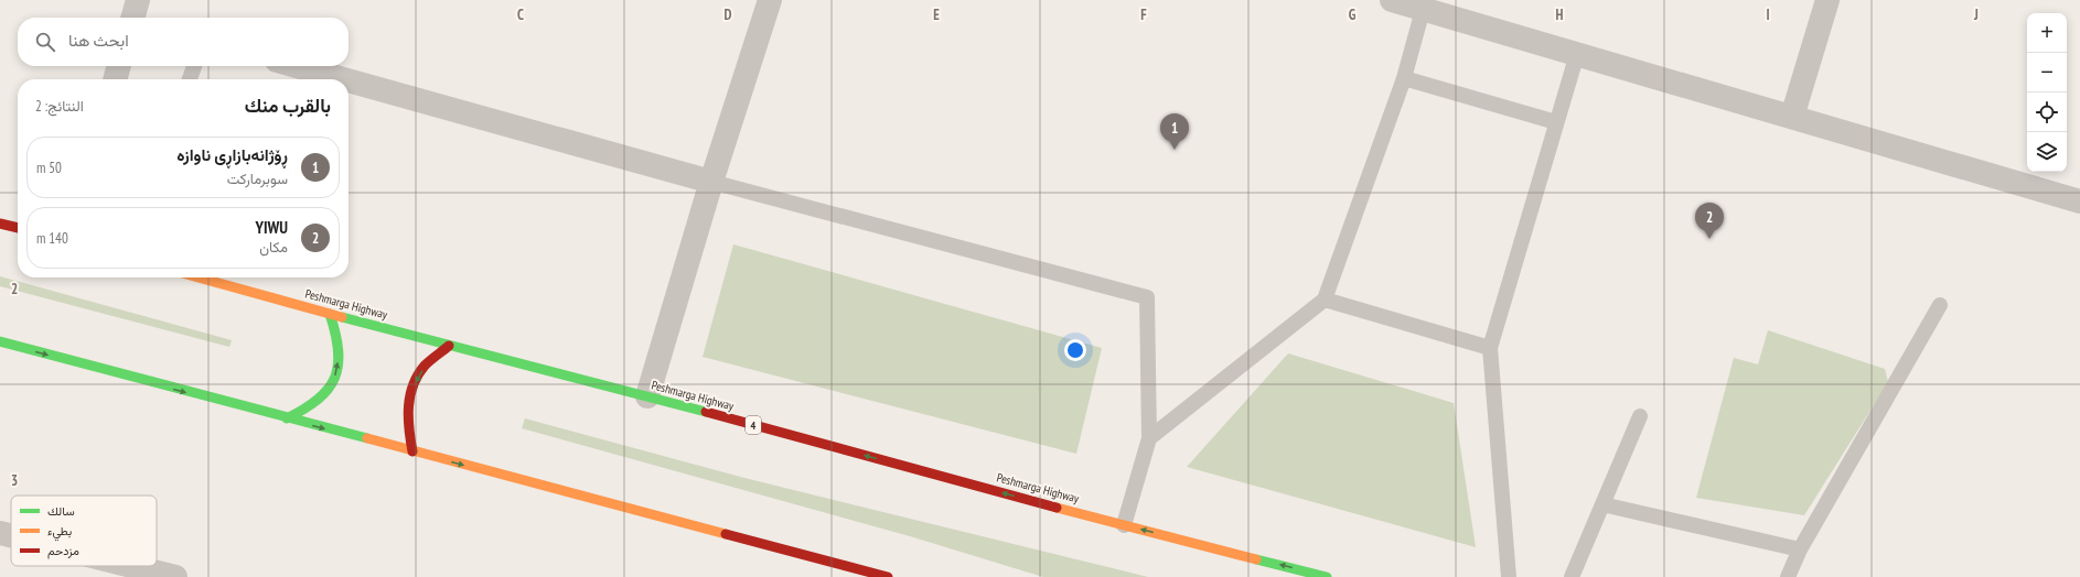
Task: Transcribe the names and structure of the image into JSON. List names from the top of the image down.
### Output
{
  "streets": {
    "highway": ["Peshmarga Highway", "4"]
  },
  "one_way": ["Peshmarga Highway"],
  "legend": ["سالك", "بطيء", "مزدحم"],
  "page": {
    "map_buttons": ["+", "−"],
    "search": "ابحث هنا",
    "heading": ["بالقرب منك", "النتائج: 2"],
    "pins": ["1", "2"],
    "list": [
      {
        "mark": "1",
        "name": "ڕۆژانەبازاڕی ناوازە",
        "note": "سوبرماركت",
        "value": "50 m"
      },
      {
        "mark": "2",
        "name": "YIWU",
        "note": "مكان",
        "value": "140 m"
      }
    ]
  },
  "grid": {
    "columns": [
      "C",
      "D",
      "E",
      "F",
      "G",
      "H",
      "I",
      "J"
    ],
    "rows": ["2", "3"]
  }
}
